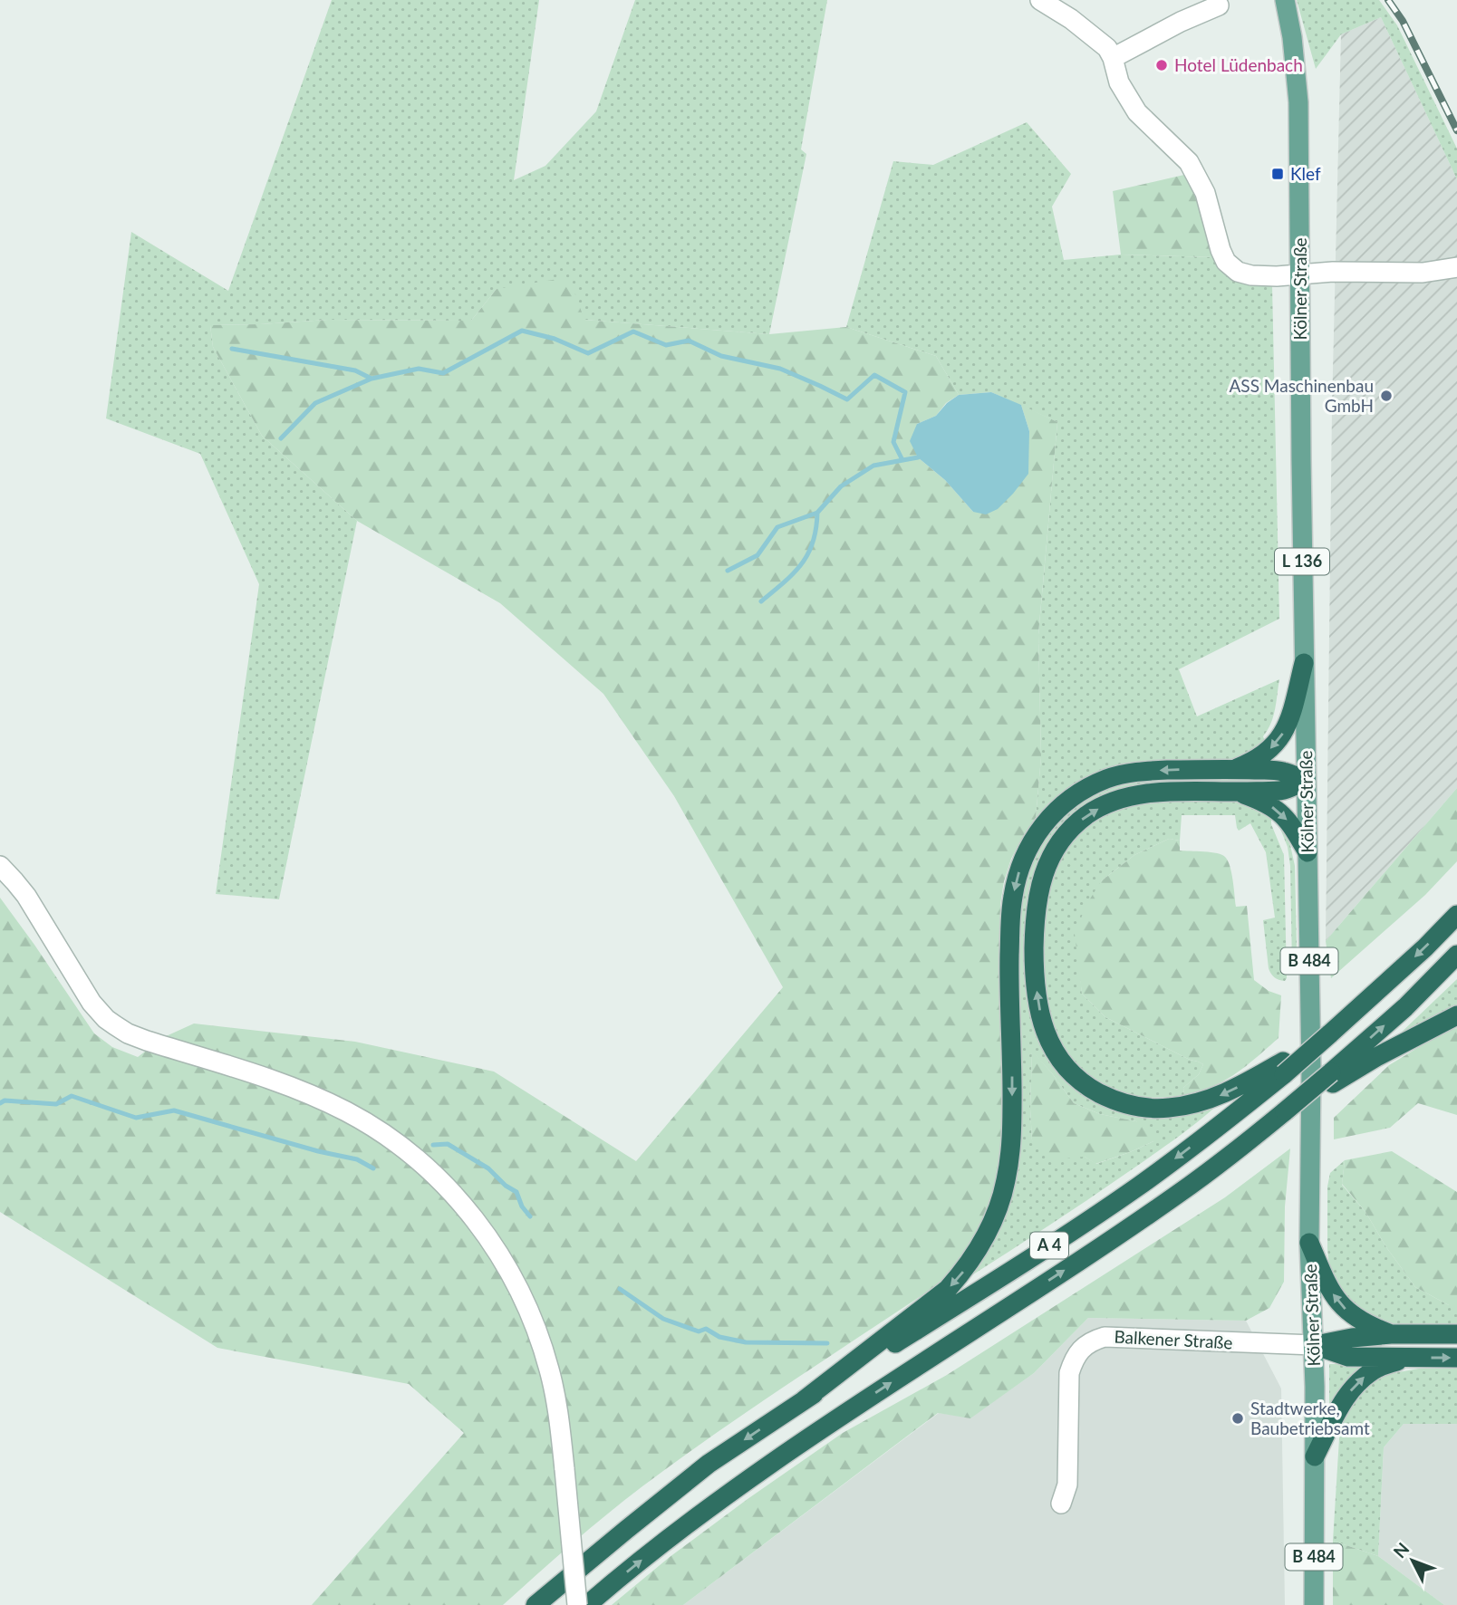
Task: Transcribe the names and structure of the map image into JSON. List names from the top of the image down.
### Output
{
  "streets": {
    "highway": ["A 4"],
    "main road": ["Kölner Straße", "L 136", "B 484"],
    "street": ["Balkener Straße"]
  },
  "crossings": [
    ["Kölner Straße", "Balkener Straße"]
  ],
  "places": {
    "other": ["Hotel Lüdenbach", "ASS Maschinenbau GmbH", "Stadtwerke, Baubetriebsamt"],
    "transit": ["Klef"]
  },
  "north": "top left"
}
